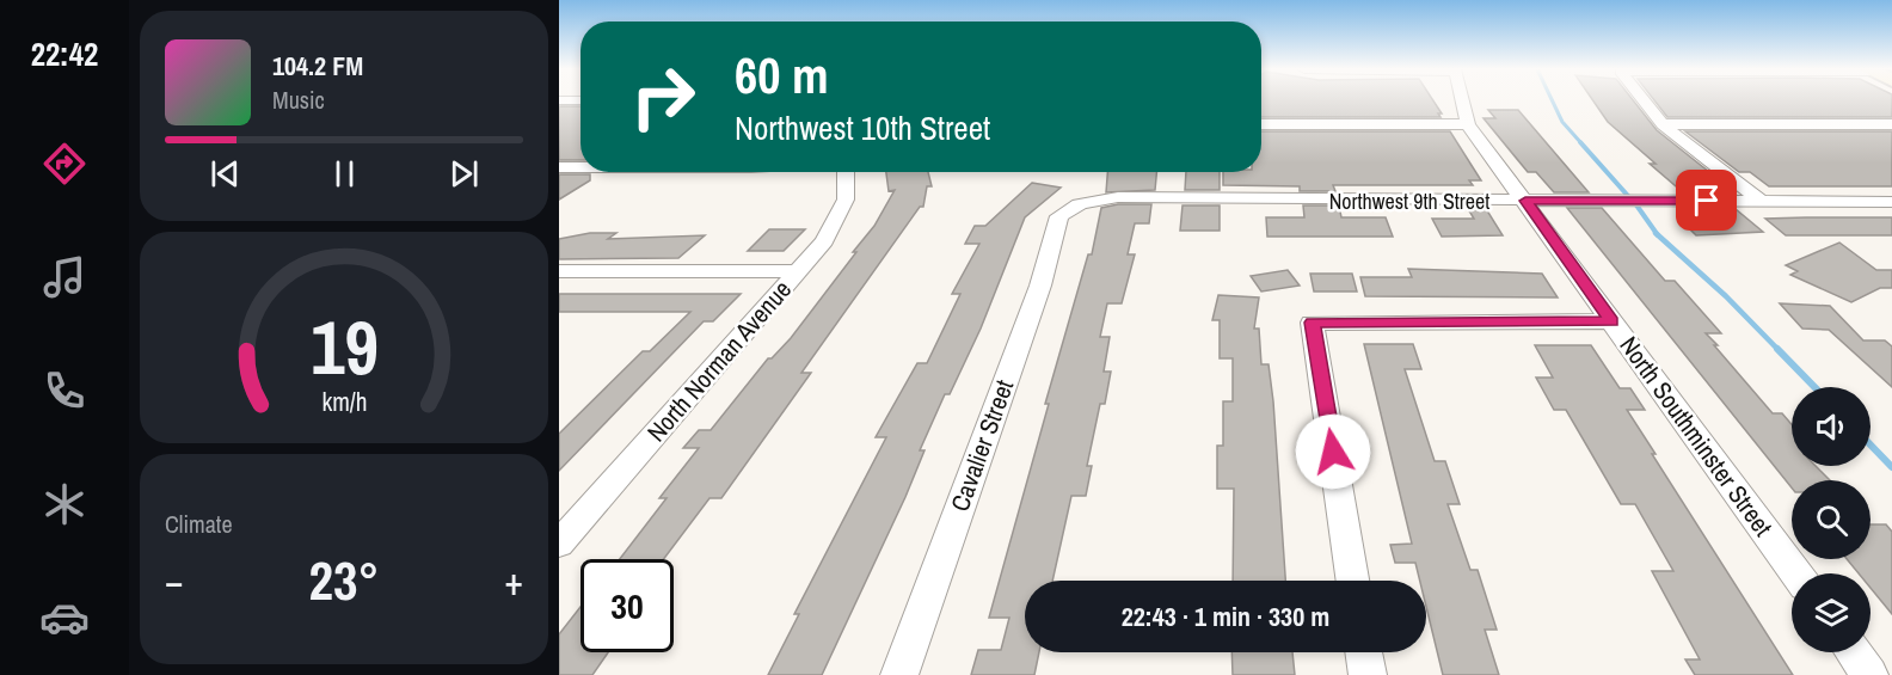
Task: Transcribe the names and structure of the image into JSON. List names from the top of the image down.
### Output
{
  "streets": {
    "street": [
      "Northwest 9th Street",
      "North Norman Avenue",
      "North Southminster Street",
      "Cavalier Street"
    ]
  },
  "crossings": [
    ["Northwest 9th Street", "North Southminster Street"],
    ["Northwest 9th Street", "Cavalier Street"]
  ],
  "page": {
    "tabs": "22:42",
    "turn": ["60 m", "Northwest 10th Street"],
    "song": ["104.2 FM", "Music"],
    "tile": "Climate",
    "heat": ["−", "23°", "+"],
    "limit": "30",
    "trip": "22:43 · 1 min · 330 m",
    "gauge": ["19", "km/h"]
  }
}
